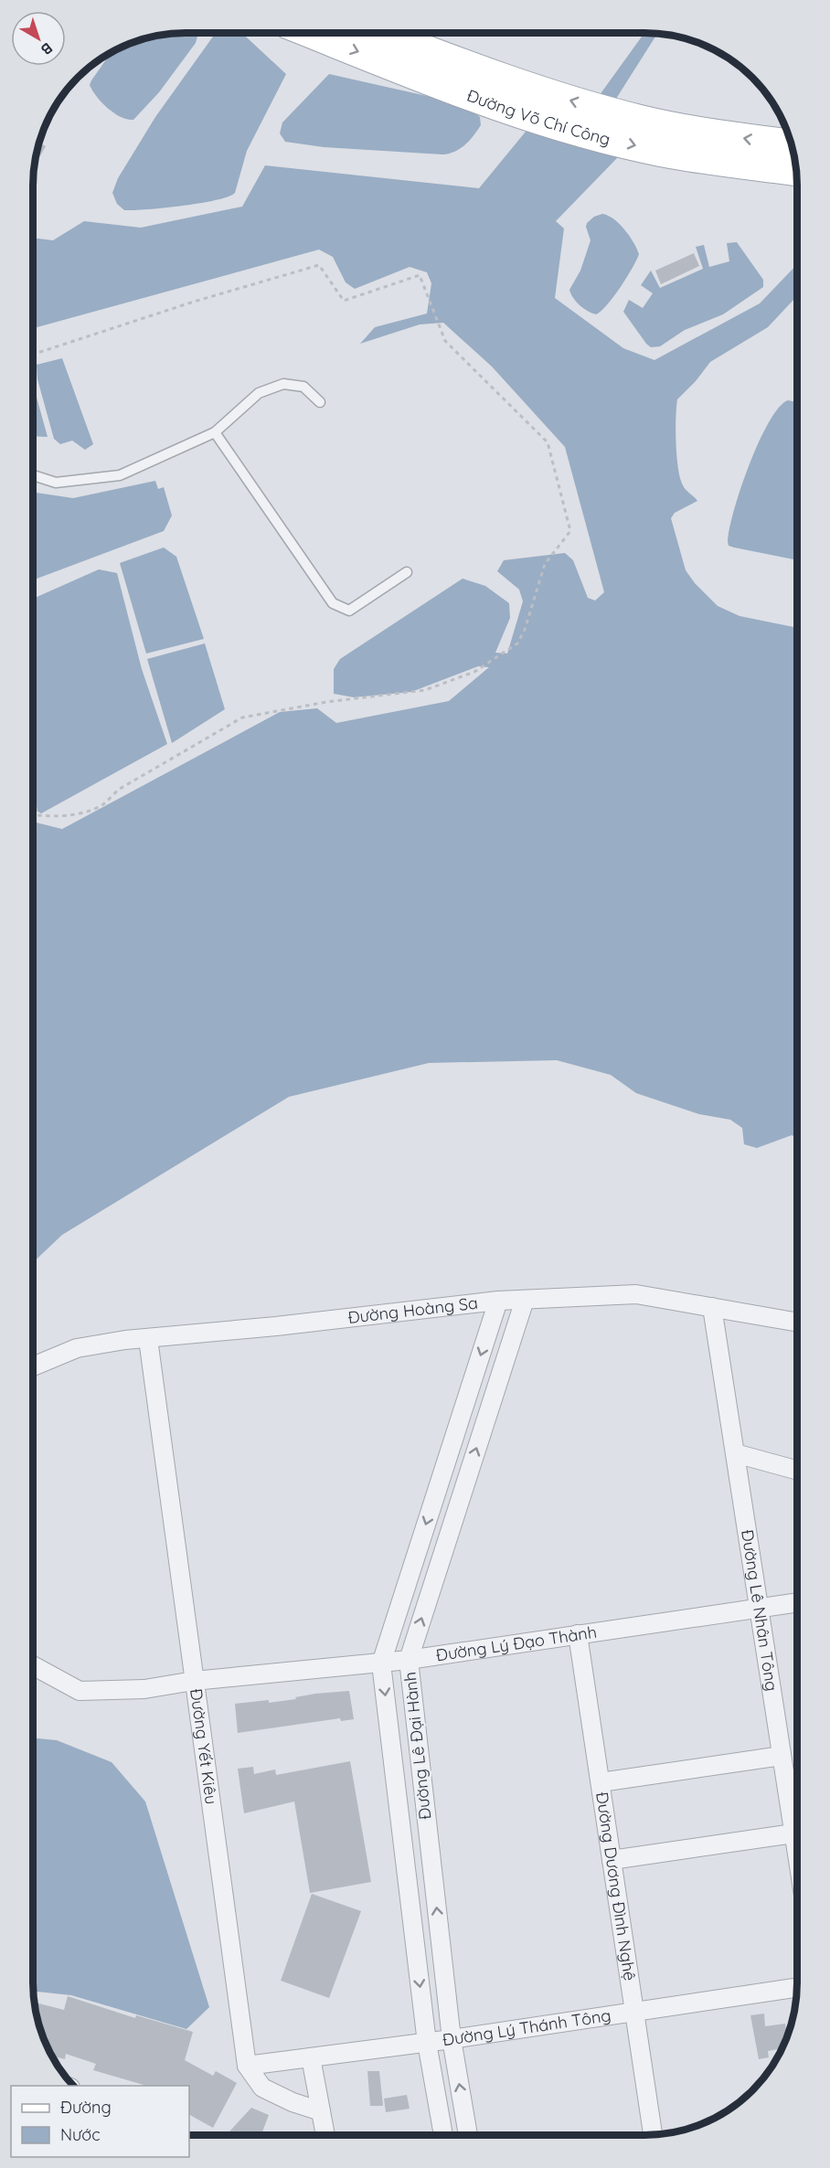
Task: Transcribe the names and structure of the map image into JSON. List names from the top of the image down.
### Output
{
  "streets": {
    "main road": ["Đường Võ Chí Công"],
    "street": [
      "Đường Hoàng Sa",
      "Đường Lê Nhân Tông",
      "Đường Lý Đạo Thành",
      "Đường Lê Đại Hành",
      "Đường Yết Kiêu",
      "Đường Dương Đình Nghệ",
      "Đường Lý Thánh Tông"
    ]
  },
  "crossings": [
    ["Đường Hoàng Sa", "Đường Lê Nhân Tông"],
    ["Đường Hoàng Sa", "Đường Lê Đại Hành"],
    ["Đường Hoàng Sa", "Đường Yết Kiêu"],
    ["Đường Lê Nhân Tông", "Đường Lý Đạo Thành"],
    ["Đường Lý Đạo Thành", "Đường Lê Đại Hành"],
    ["Đường Lý Đạo Thành", "Đường Yết Kiêu"],
    ["Đường Lý Đạo Thành", "Đường Dương Đình Nghệ"],
    ["Đường Lê Đại Hành", "Đường Lý Thánh Tông"],
    ["Đường Yết Kiêu", "Đường Lý Thánh Tông"],
    ["Đường Dương Đình Nghệ", "Đường Lý Thánh Tông"]
  ],
  "legend": ["Đường", "Nước"],
  "north": "bottom right"
}
